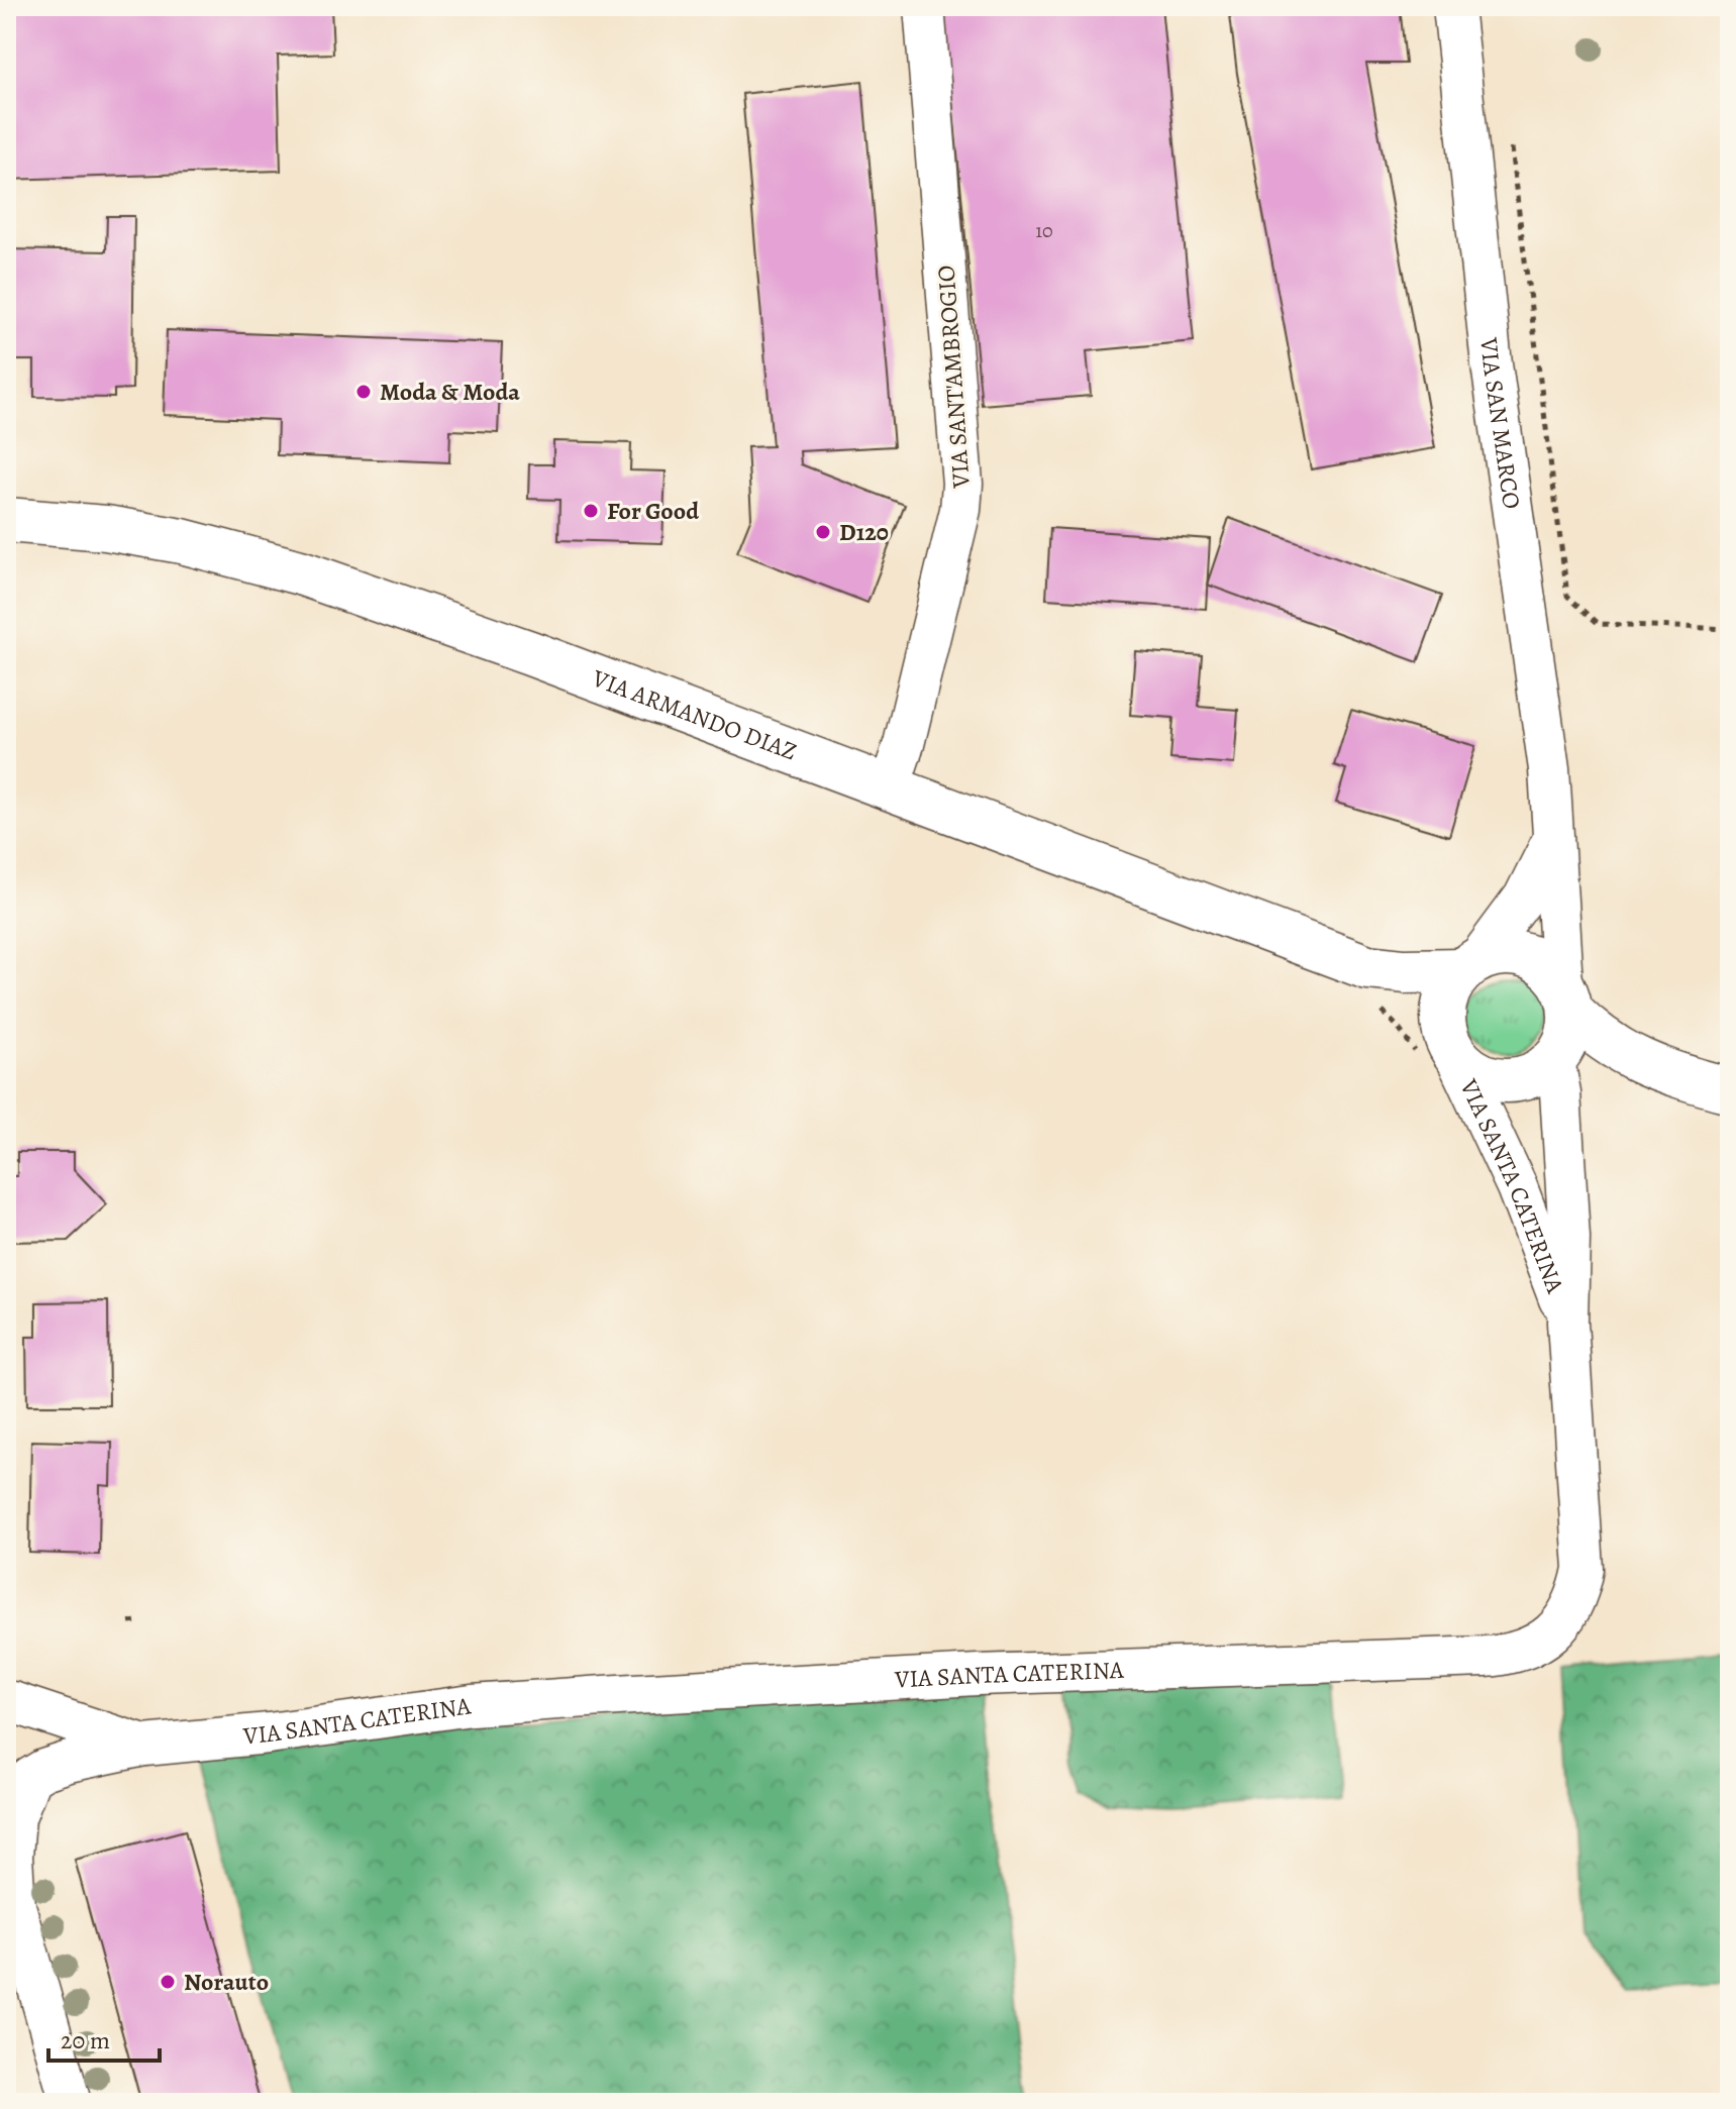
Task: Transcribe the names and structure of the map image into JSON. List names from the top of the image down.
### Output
{
  "streets": {
    "street": [
      "VIA SANT'AMBROGIO",
      "VIA SAN MARCO",
      "VIA ARMANDO DIAZ",
      "VIA SANTA CATERINA"
    ]
  },
  "crossings": [
    ["VIA SANT'AMBROGIO", "VIA ARMANDO DIAZ"],
    ["VIA SAN MARCO", "VIA ARMANDO DIAZ"],
    ["VIA SAN MARCO", "VIA SANTA CATERINA"],
    ["VIA ARMANDO DIAZ", "VIA SANTA CATERINA"]
  ],
  "places": [
    "Moda & Moda",
    "For Good",
    "D120",
    "Norauto"
  ],
  "house_numbers": ["10"],
  "scale_bar": "20 m"
}
